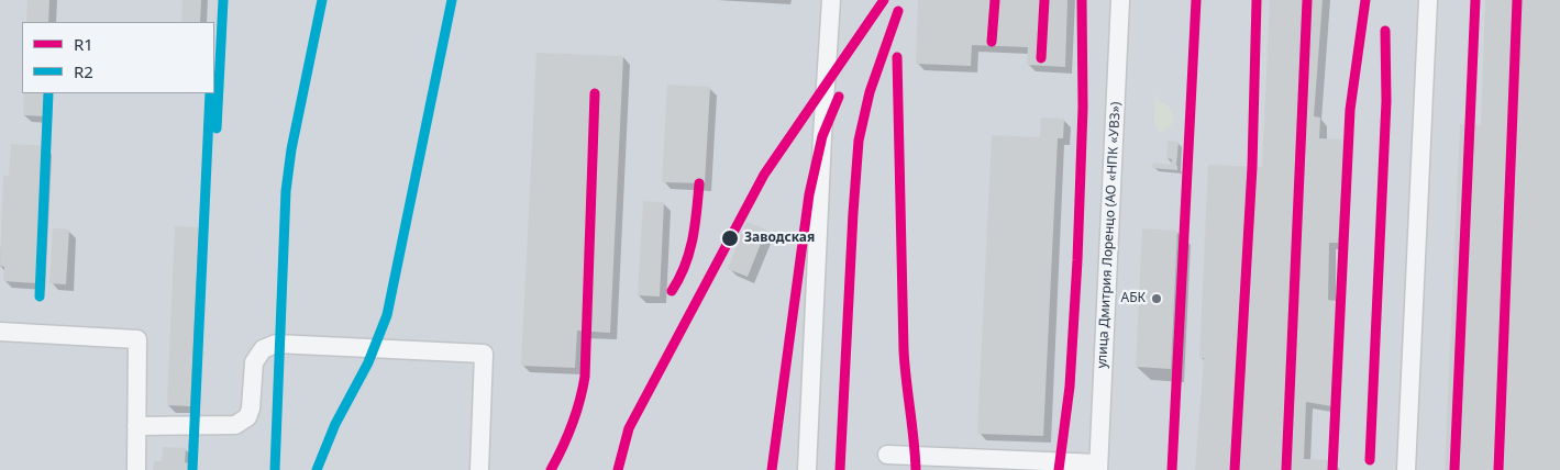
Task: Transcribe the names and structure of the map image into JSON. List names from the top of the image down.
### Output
{
  "streets": {
    "lane": ["улица Дмитрия Лоренцо (АО «НПК «УВЗ»)"]
  },
  "places": ["Заводская", "АБК"],
  "lines": ["transit line R1", "transit line R2"],
  "legend": ["R1", "R2"]
}
